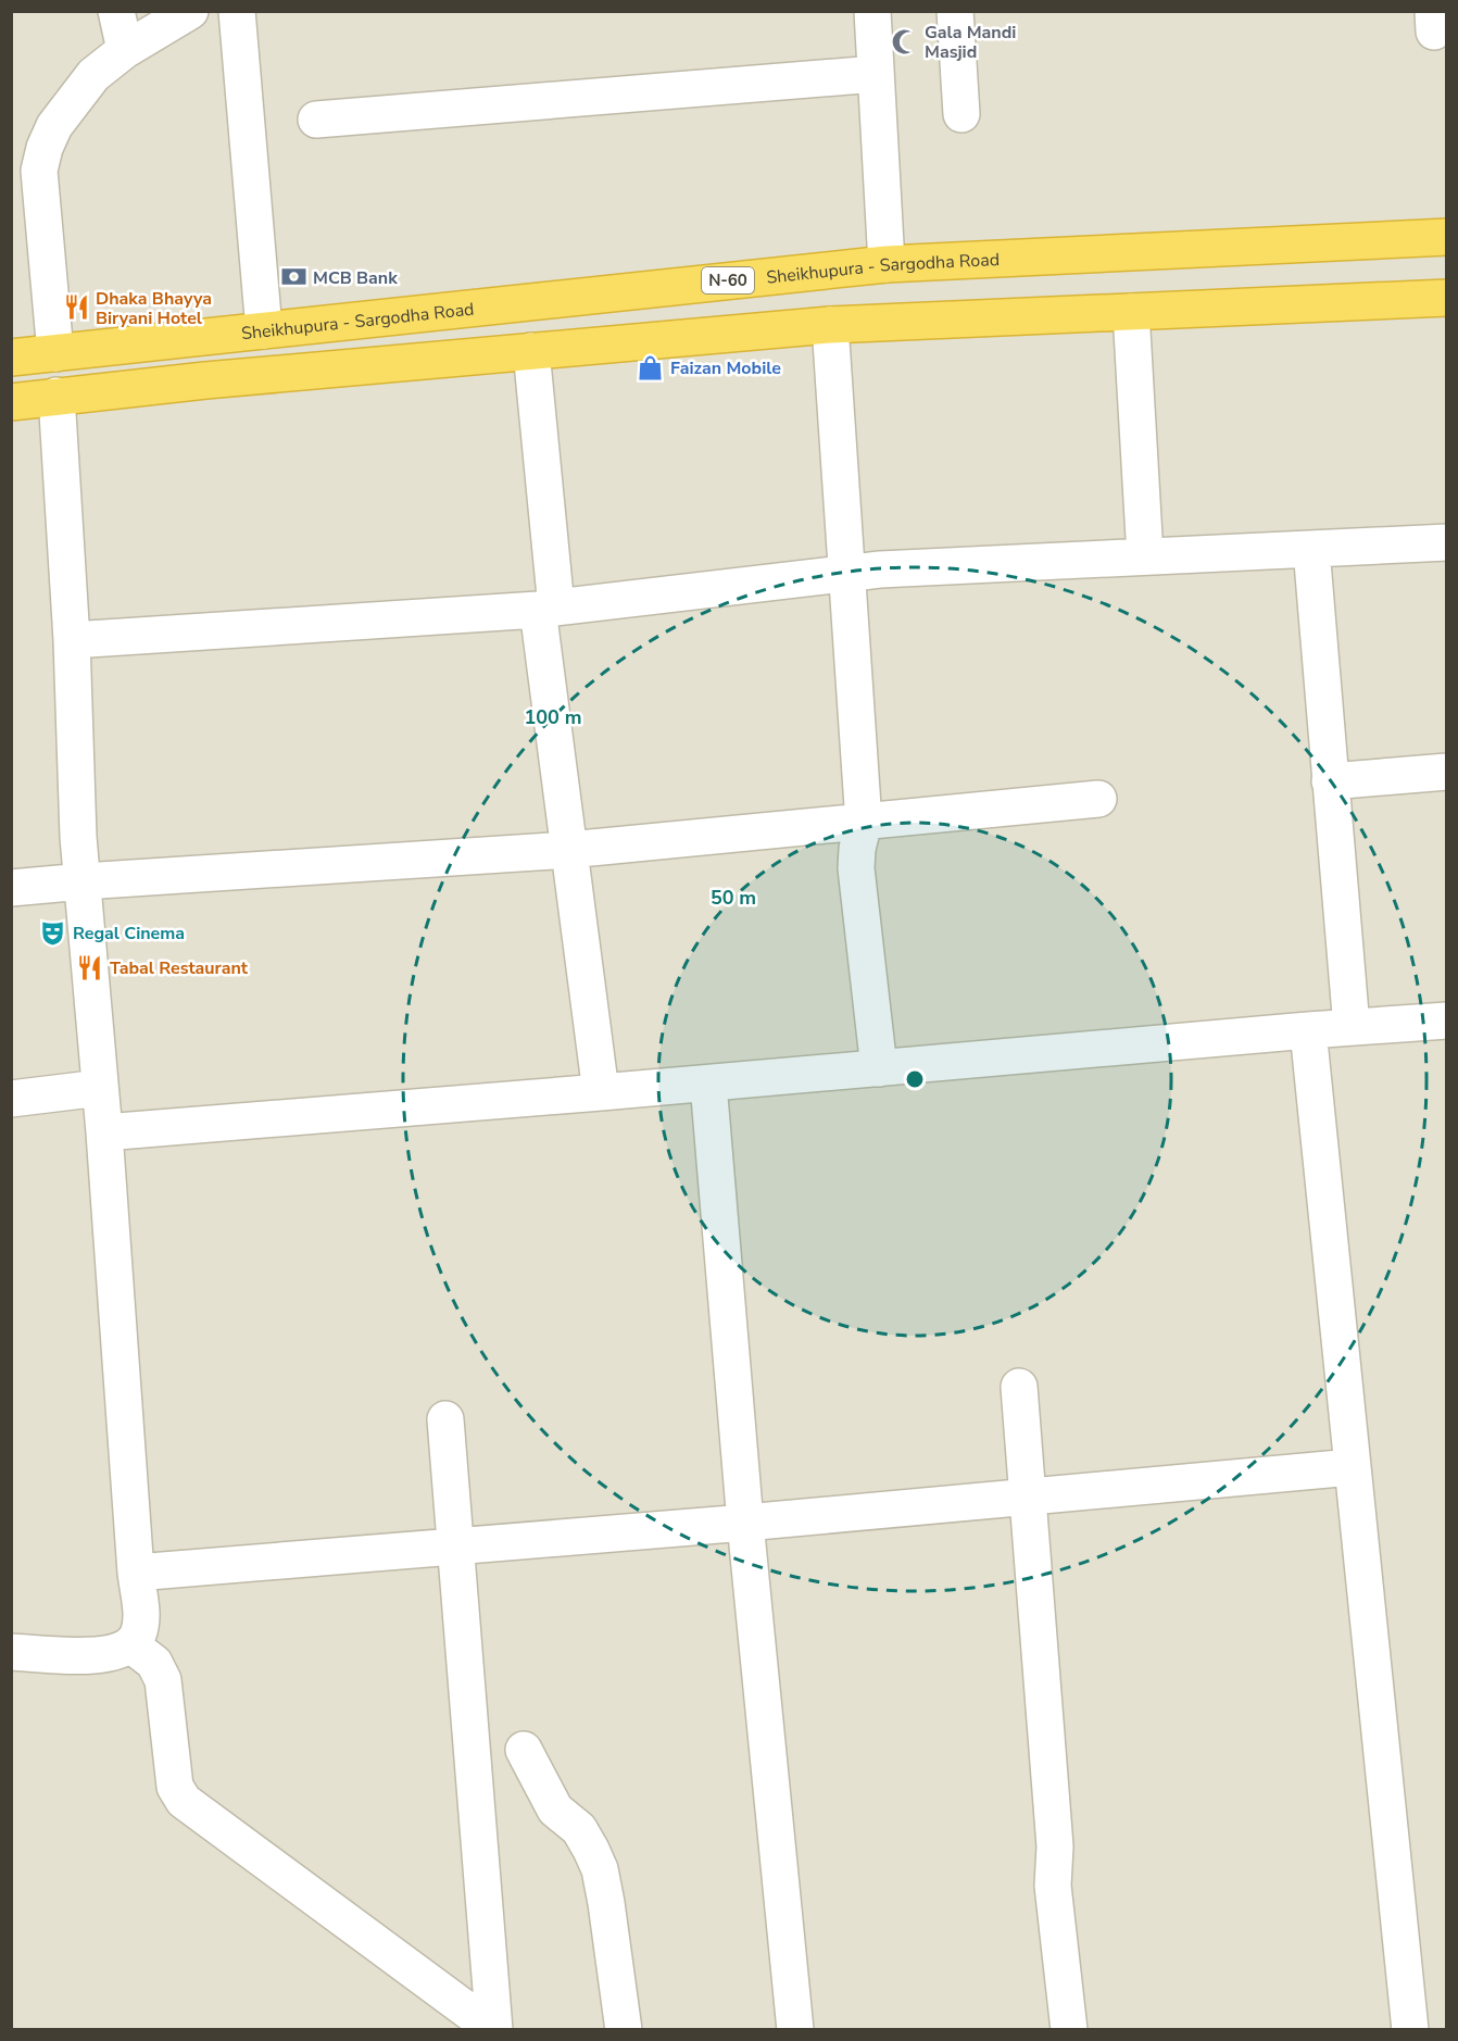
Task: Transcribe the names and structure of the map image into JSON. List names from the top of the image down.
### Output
{
  "streets": {
    "highway": ["Sheikhupura - Sargodha Road", "N-60"]
  },
  "places": {
    "mosque": ["Gala Mandi Masjid"],
    "bank": ["MCB Bank"],
    "restaurant": ["Dhaka Bhayya Biryani Hotel", "Tabal Restaurant"],
    "shop": ["Faizan Mobile"],
    "theatre": ["Regal Cinema"]
  },
  "rings": ["100 m", "50 m"]
}
